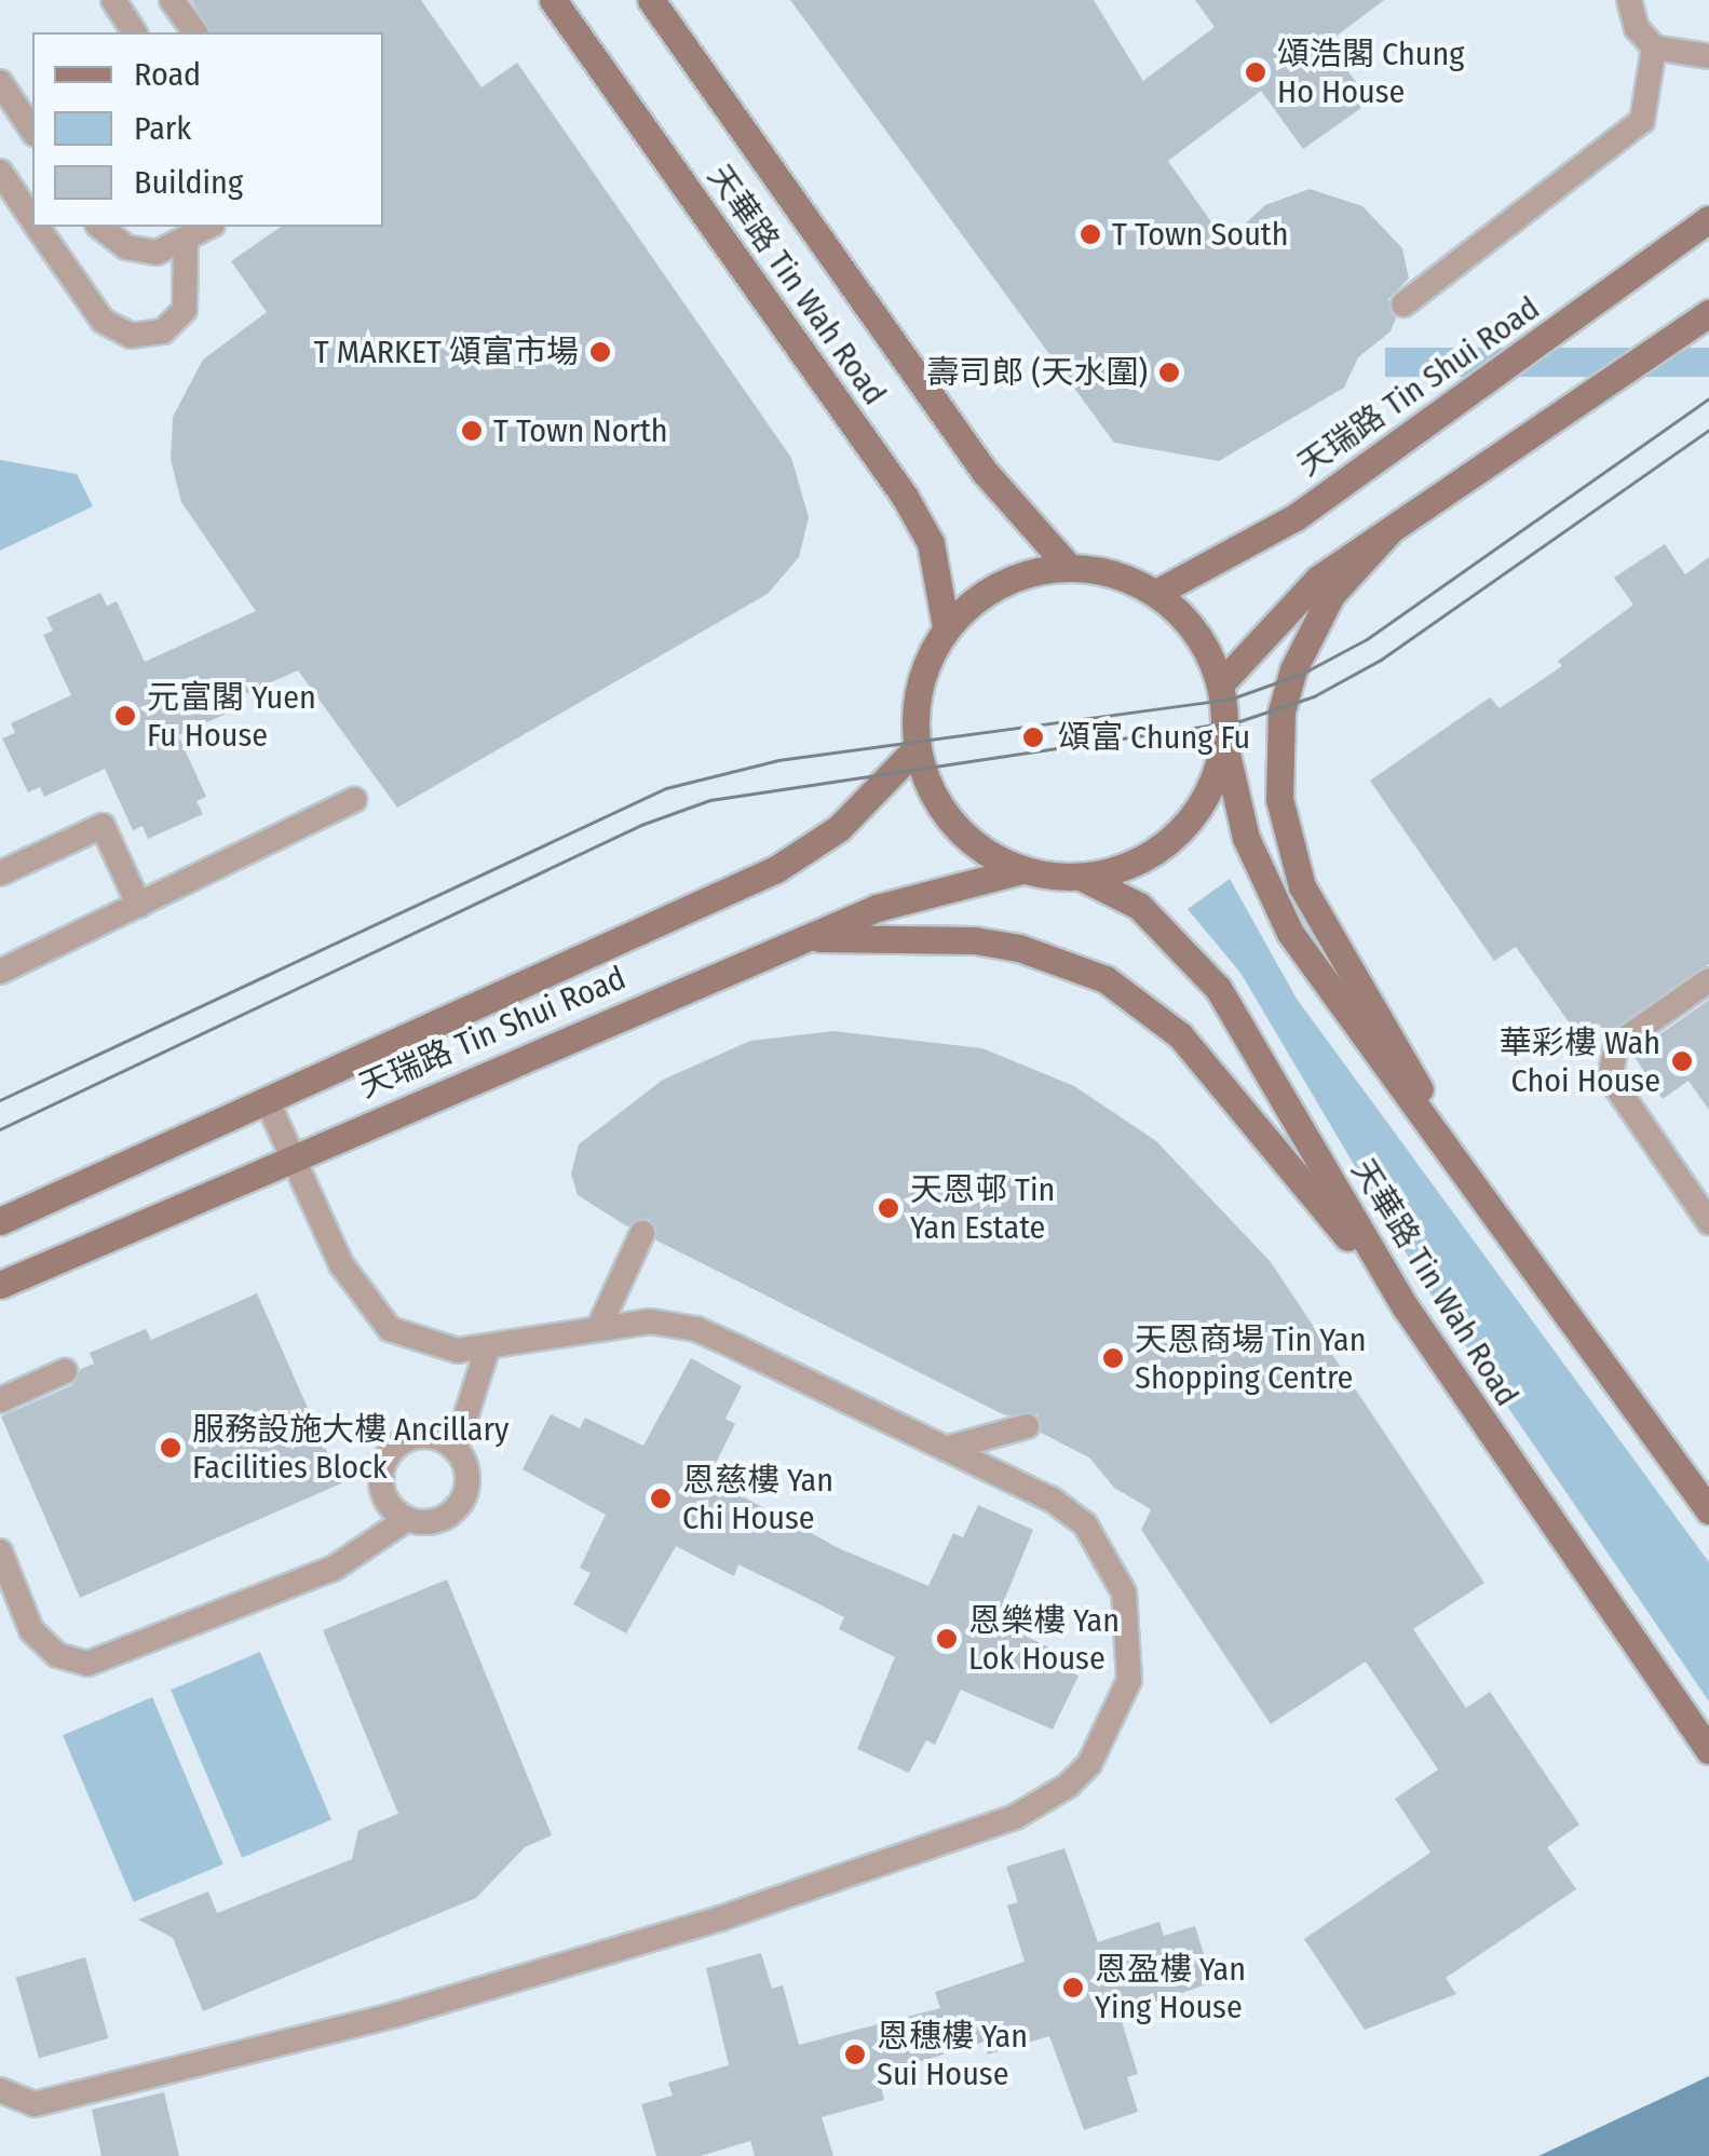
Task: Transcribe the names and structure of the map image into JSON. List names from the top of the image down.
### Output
{
  "streets": {
    "main road": ["天華路 Tin Wah Road", "天瑞路 Tin Shui Road"]
  },
  "crossings": [
    ["天華路 Tin Wah Road", "天瑞路 Tin Shui Road"]
  ],
  "places": [
    "頌浩閣 Chung Ho House",
    "T Town South",
    "T MARKET 頌富市場",
    "壽司郎 (天水圍)",
    "T Town North",
    "元富閣 Yuen Fu House",
    "頌富 Chung Fu",
    "華彩樓 Wah Choi House",
    "天恩邨 Tin Yan Estate",
    "天恩商場 Tin Yan Shopping Centre",
    "服務設施大樓 Ancillary Facilities Block",
    "恩慈樓 Yan Chi House",
    "恩樂樓 Yan Lok House",
    "恩盈樓 Yan Ying House",
    "恩穗樓 Yan Sui House"
  ],
  "legend": ["Road", "Park", "Building"]
}
